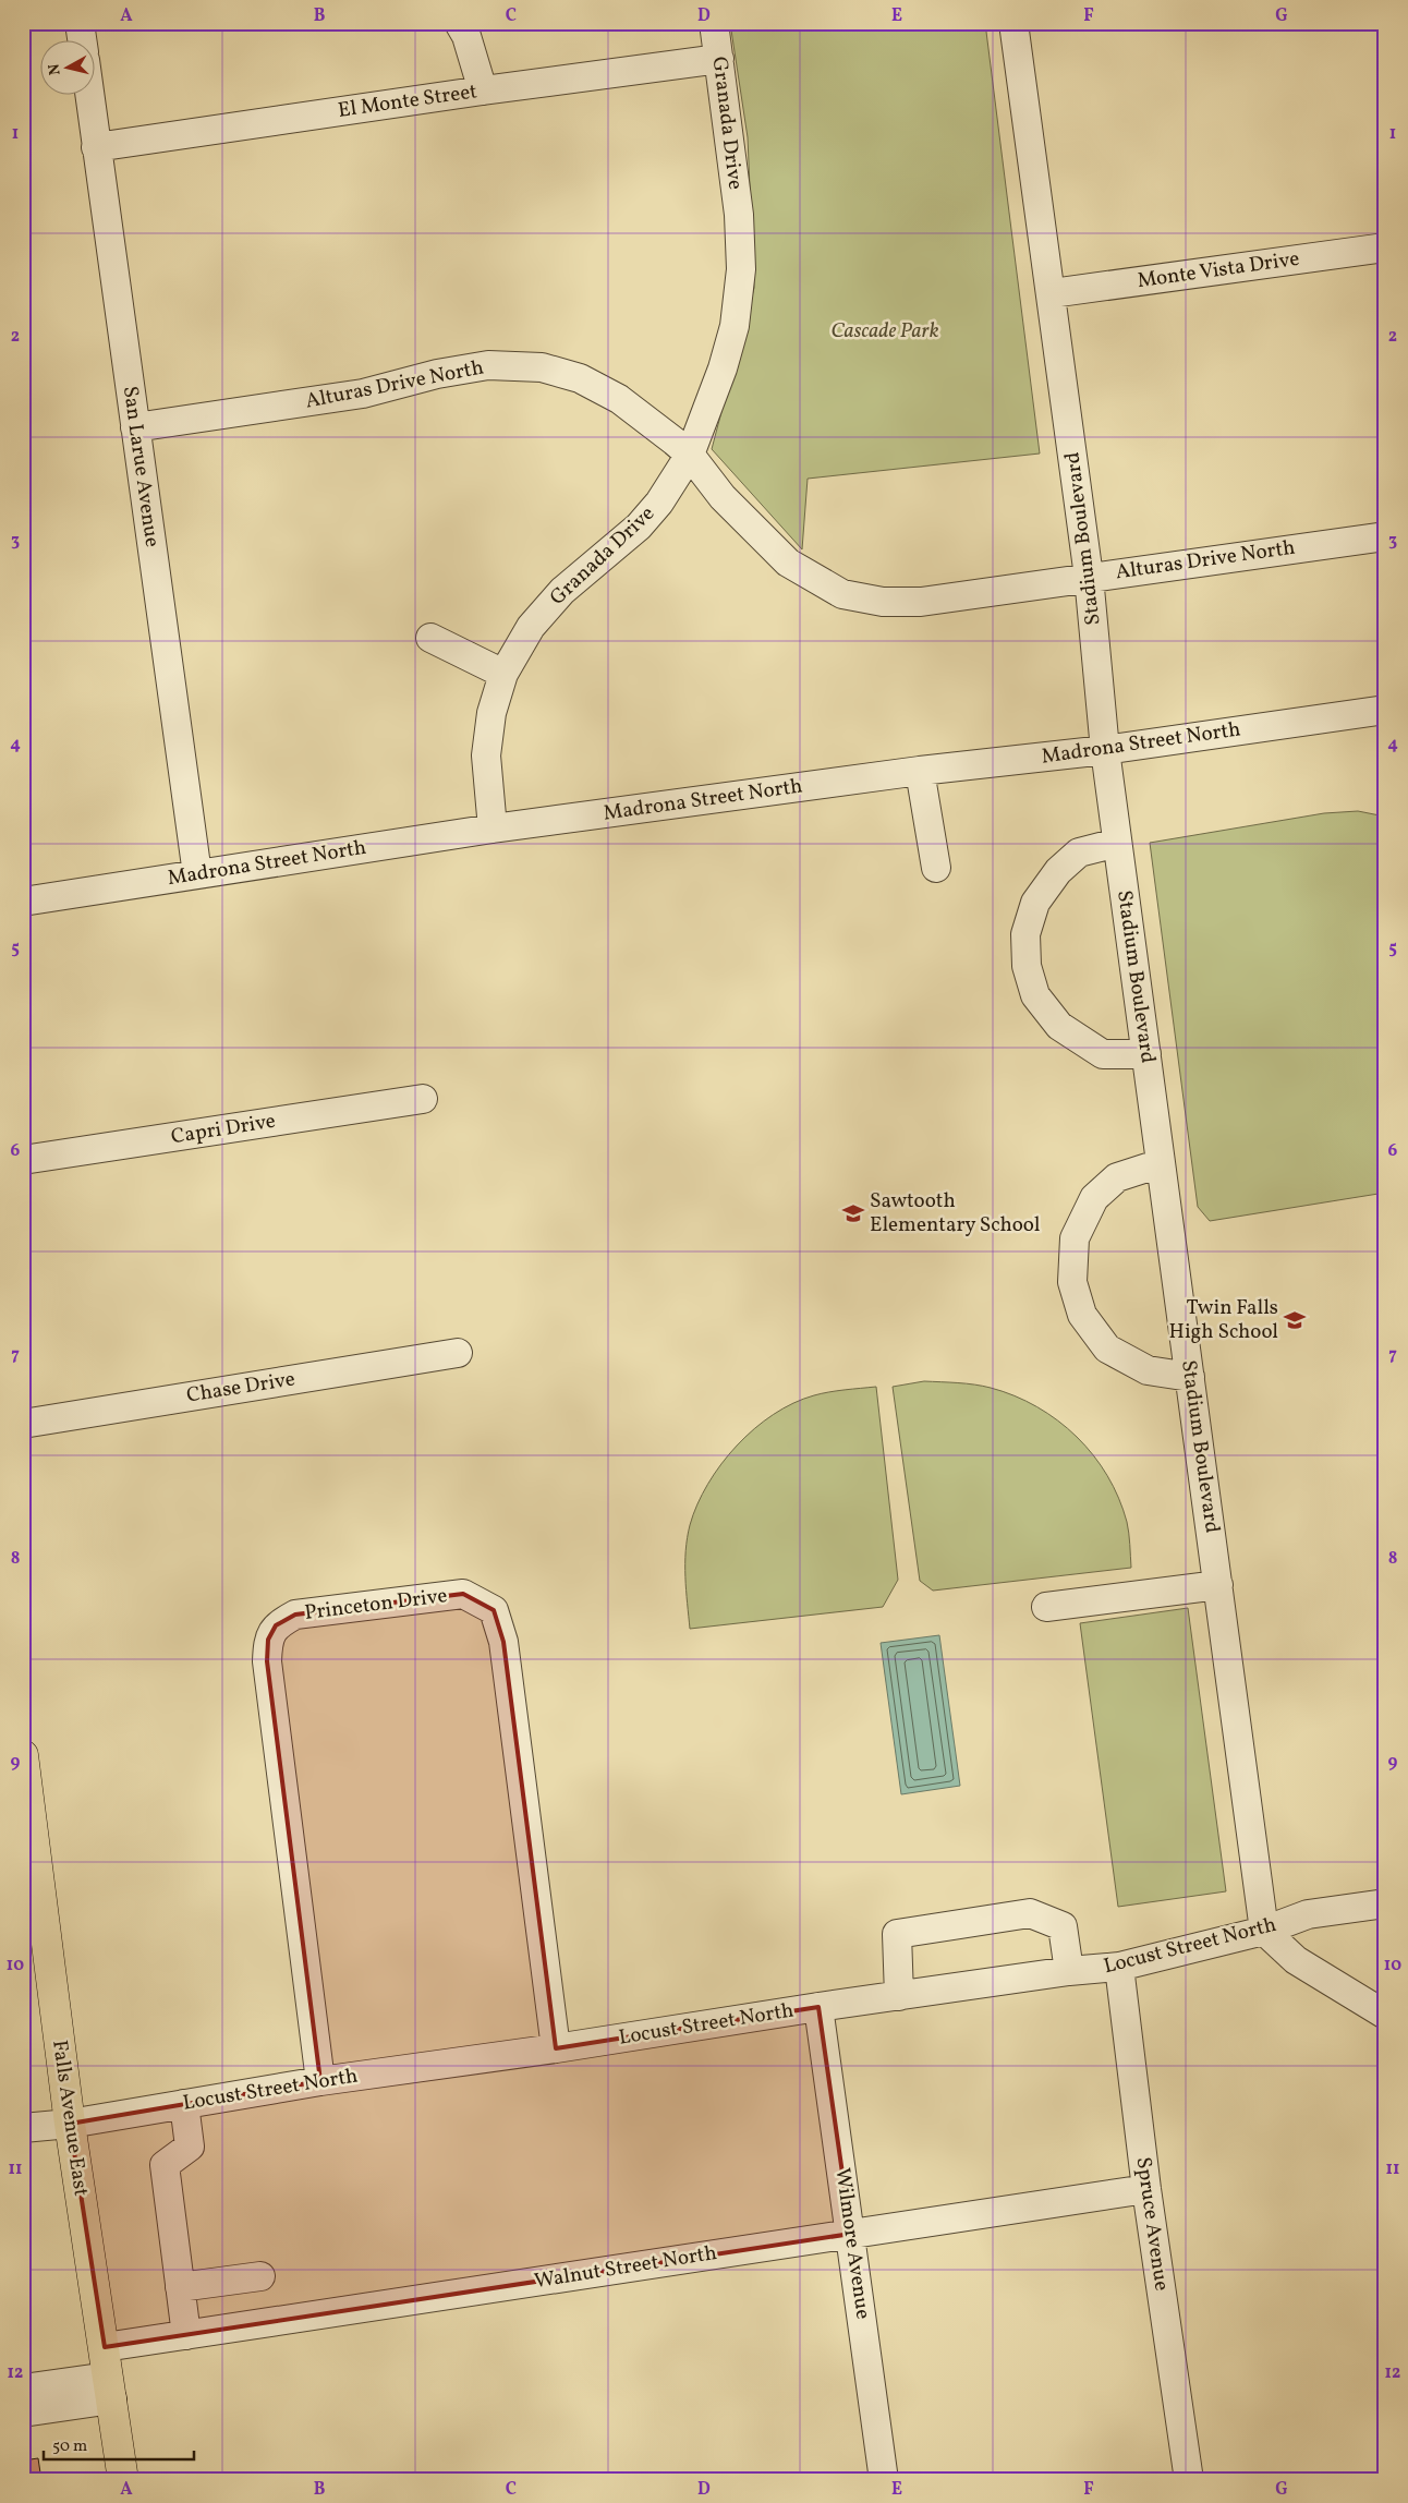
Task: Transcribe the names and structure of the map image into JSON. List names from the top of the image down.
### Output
{
  "streets": {
    "main road": ["Falls Avenue East"],
    "street": [
      "El Monte Street",
      "Granada Drive",
      "Monte Vista Drive",
      "Alturas Drive North",
      "San Larue Avenue",
      "Stadium Boulevard",
      "Madrona Street North",
      "Capri Drive",
      "Chase Drive",
      "Princeton Drive",
      "Locust Street North",
      "Spruce Avenue",
      "Wilmore Avenue",
      "Walnut Street North"
    ]
  },
  "crossings": [
    ["El Monte Street", "Granada Drive"],
    ["El Monte Street", "San Larue Avenue"],
    ["Granada Drive", "Alturas Drive North"],
    ["Granada Drive", "Madrona Street North"],
    ["Monte Vista Drive", "Stadium Boulevard"],
    ["Alturas Drive North", "San Larue Avenue"],
    ["Alturas Drive North", "Stadium Boulevard"],
    ["San Larue Avenue", "Madrona Street North"],
    ["Stadium Boulevard", "Madrona Street North"],
    ["Stadium Boulevard", "Locust Street North"],
    ["Princeton Drive", "Locust Street North"],
    ["Locust Street North", "Falls Avenue East"],
    ["Locust Street North", "Spruce Avenue"],
    ["Locust Street North", "Wilmore Avenue"],
    ["Falls Avenue East", "Walnut Street North"],
    ["Spruce Avenue", "Walnut Street North"],
    ["Wilmore Avenue", "Walnut Street North"]
  ],
  "parks": ["Cascade Park"],
  "places": {
    "school or university": ["Sawtooth Elementary School", "Twin Falls High School"]
  },
  "scale_bar": "50 m",
  "north": "left",
  "grid": {
    "columns": [
      "A",
      "B",
      "C",
      "D",
      "E",
      "F",
      "G"
    ],
    "rows": [
      "1",
      "2",
      "3",
      "4",
      "5",
      "6",
      "7",
      "8",
      "9",
      "10",
      "11",
      "12"
    ]
  }
}
